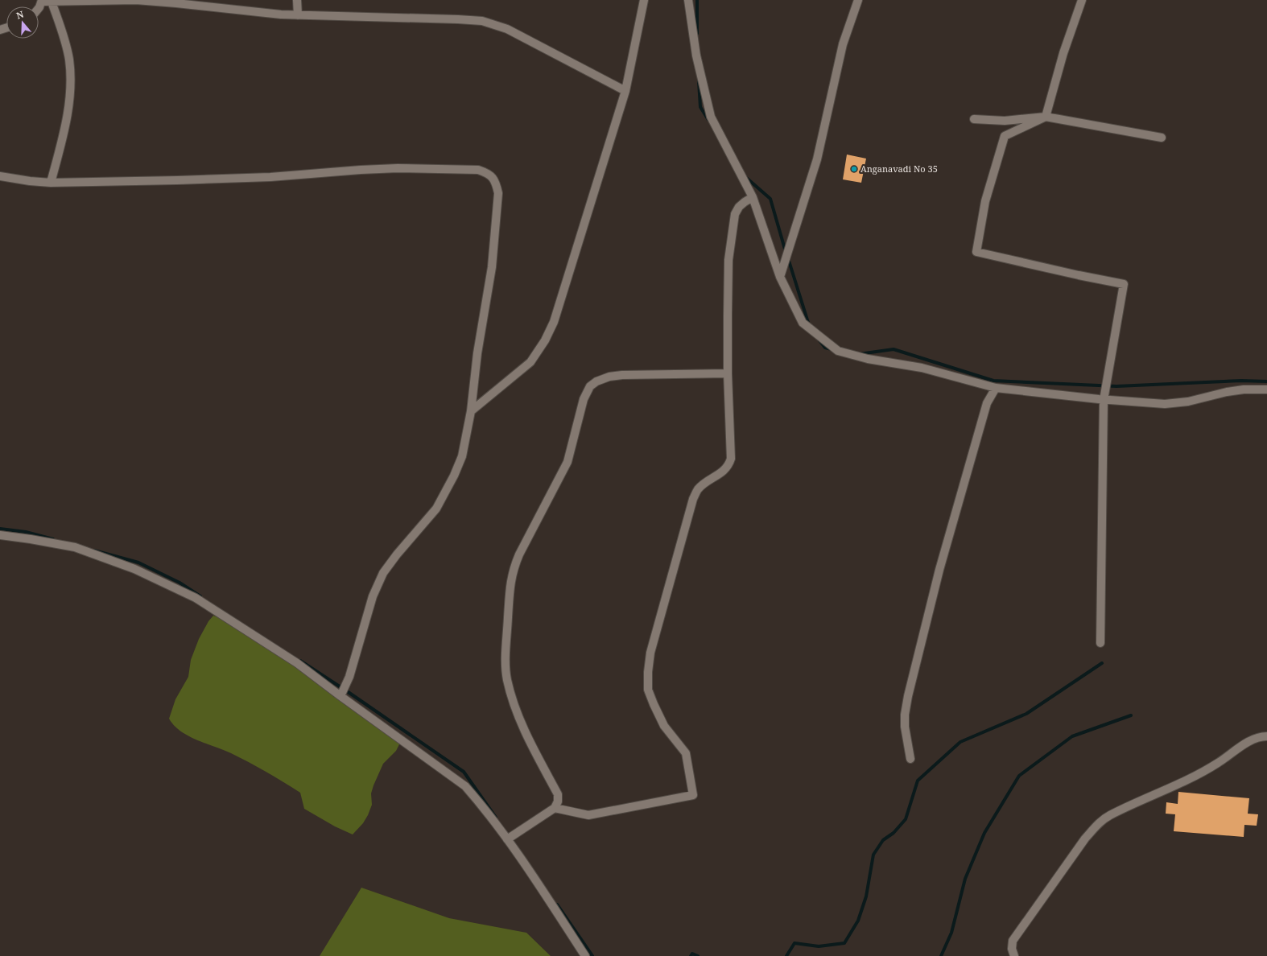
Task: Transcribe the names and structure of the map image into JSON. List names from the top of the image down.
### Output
{
  "places": ["Anganavadi No 35"],
  "north": "top"
}
